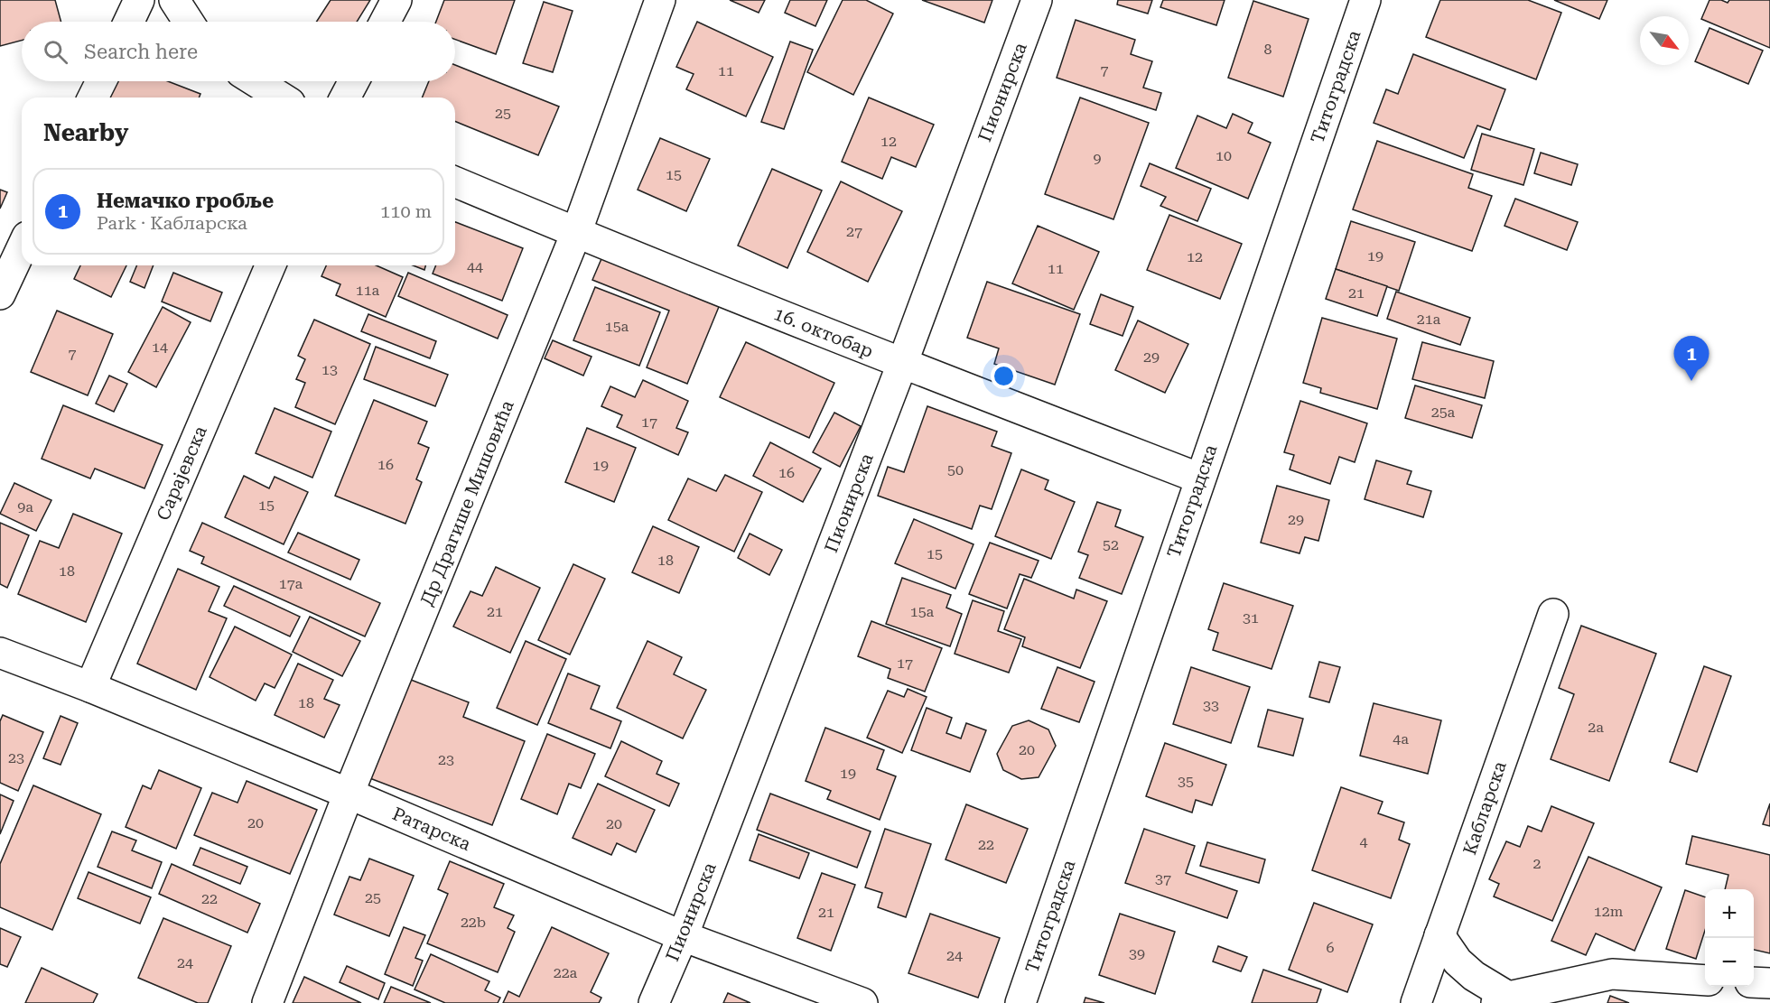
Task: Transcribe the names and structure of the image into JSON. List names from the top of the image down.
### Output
{
  "streets": {
    "street": [
      "Титоградска",
      "Пионирска",
      "16. октобар",
      "Сарајевска",
      "Др Драгише Мишовића",
      "Кабларска",
      "Ратарска"
    ]
  },
  "crossings": [
    ["Титоградска", "16. октобар"],
    ["Пионирска", "16. октобар"],
    ["Пионирска", "Ратарска"],
    ["16. октобар", "Др Драгише Мишовића"],
    ["Сарајевска", "Ратарска"],
    ["Др Драгише Мишовића", "Ратарска"]
  ],
  "house_numbers": [
    "8",
    "7",
    "11",
    "25",
    "12",
    "10",
    "9",
    "15",
    "27",
    "19",
    "12",
    "44",
    "11",
    "11a",
    "21",
    "21a",
    "15a",
    "14",
    "7",
    "29",
    "13",
    "25a",
    "17",
    "16",
    "19",
    "50",
    "16",
    "15",
    "9a",
    "29",
    "52",
    "15",
    "18",
    "18",
    "17a",
    "21",
    "15a",
    "31",
    "17",
    "18",
    "33",
    "2a",
    "4a",
    "20",
    "23",
    "23",
    "19",
    "35",
    "20",
    "20",
    "4",
    "22",
    "2",
    "37",
    "25",
    "22",
    "12m",
    "21",
    "22b",
    "6",
    "39",
    "24",
    "24",
    "22a"
  ],
  "north": "bottom right",
  "page": {
    "search": "Search here",
    "heading": "Nearby",
    "list": [
      {
        "mark": "1",
        "name": "Немачко гробље",
        "note": "Park · Кабларска",
        "value": "110 m"
      }
    ],
    "pins": "1",
    "map_buttons": ["+", "−"]
  }
}
